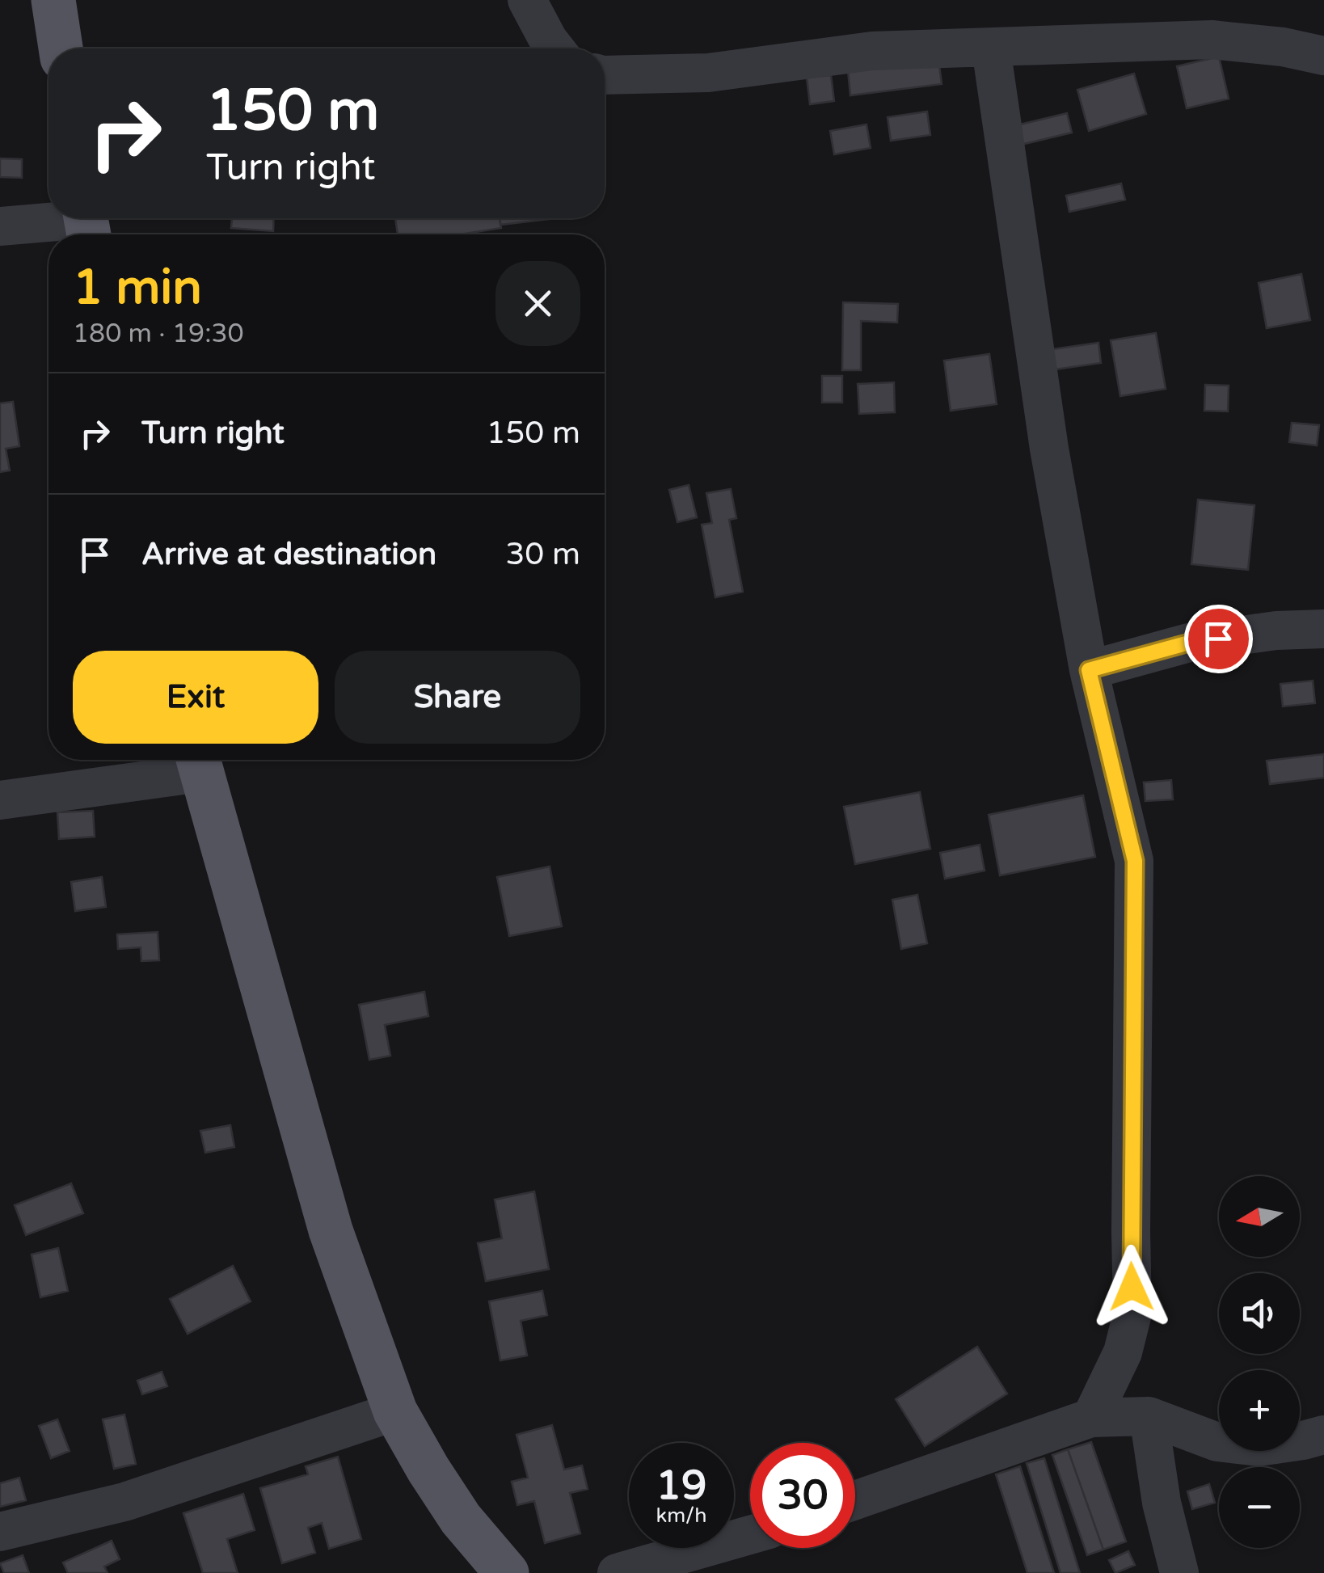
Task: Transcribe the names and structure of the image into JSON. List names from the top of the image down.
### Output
{
  "north": "left",
  "page": {
    "turn": ["150 m", "Turn right"],
    "heading": ["1 min", "180 m · 19:30"],
    "list": [
      {
        "name": "Turn right",
        "value": "150 m"
      },
      {
        "name": "Arrive at destination",
        "value": "30 m"
      }
    ],
    "buttons": ["Exit", "Share"],
    "map_buttons": ["+", "−"],
    "speed": "19 km/h",
    "limit": "30"
  }
}
